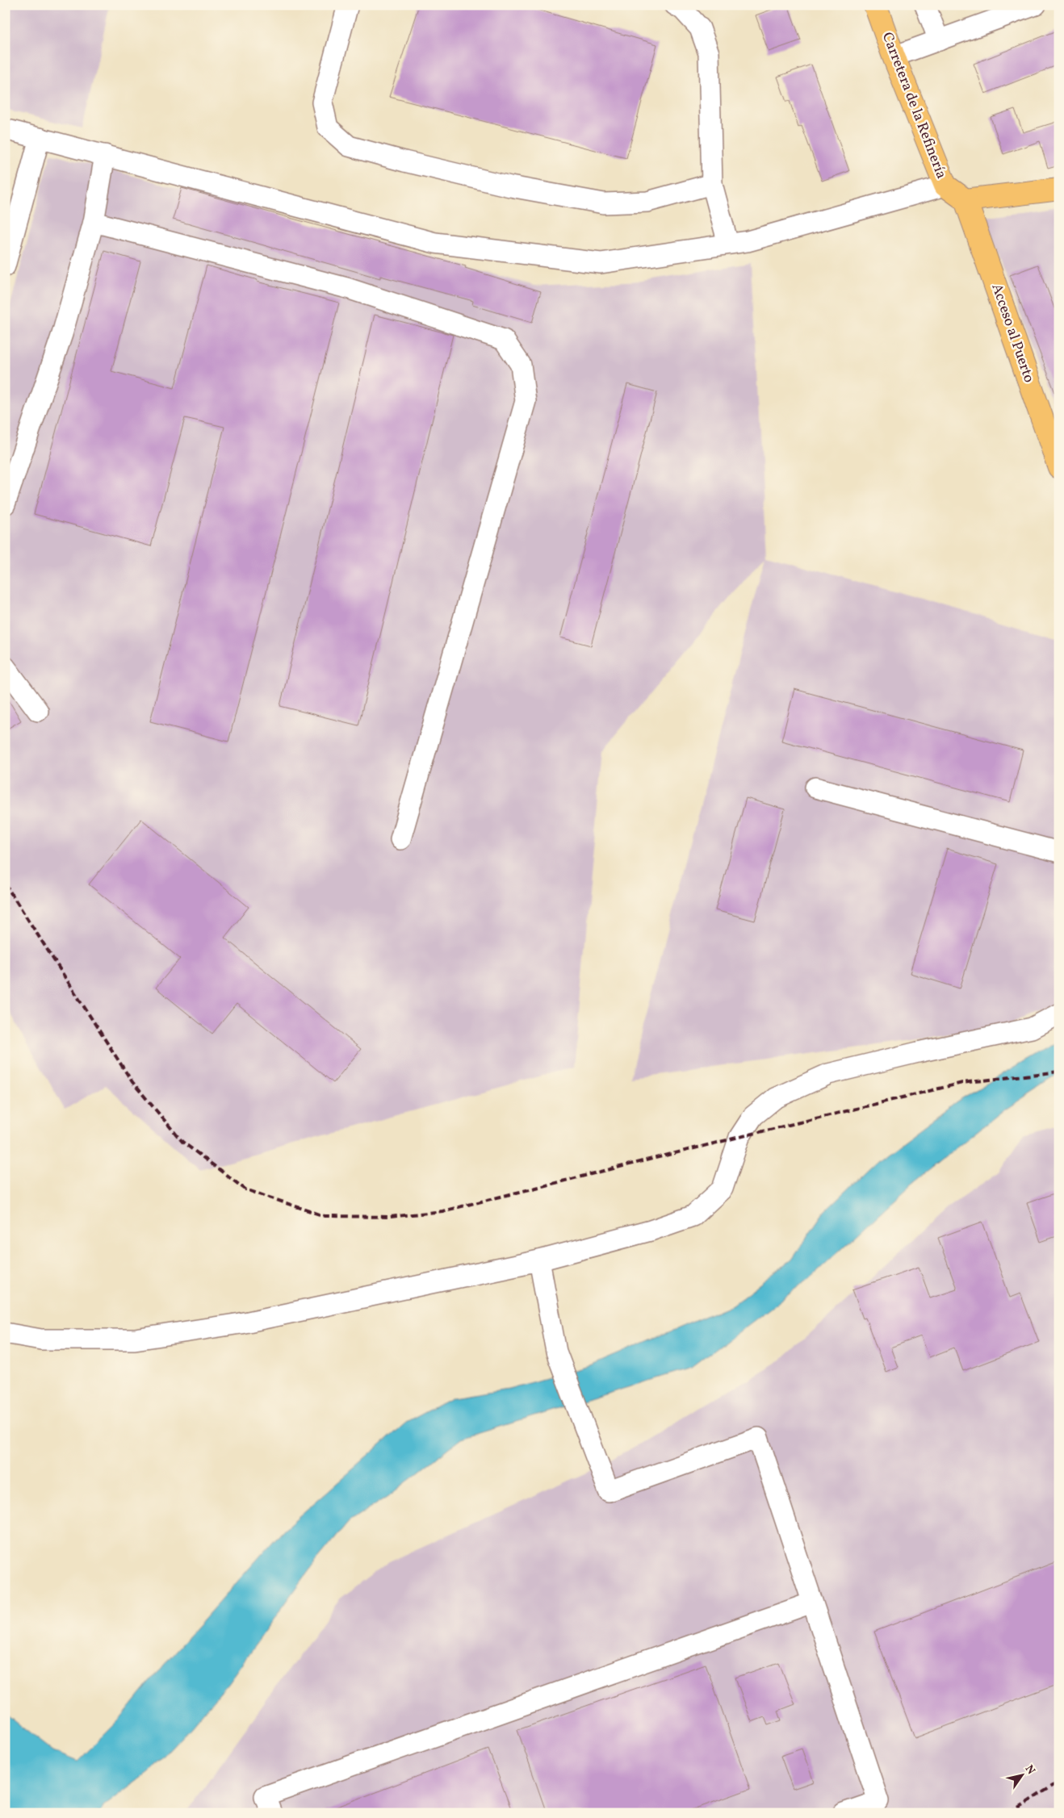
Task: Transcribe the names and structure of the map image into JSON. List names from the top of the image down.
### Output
{
  "streets": {
    "main road": ["Carretera de la Refinería", "Acceso al Puerto"]
  },
  "crossings": [
    ["Carretera de la Refinería", "Acceso al Puerto"]
  ],
  "north": "top right"
}
